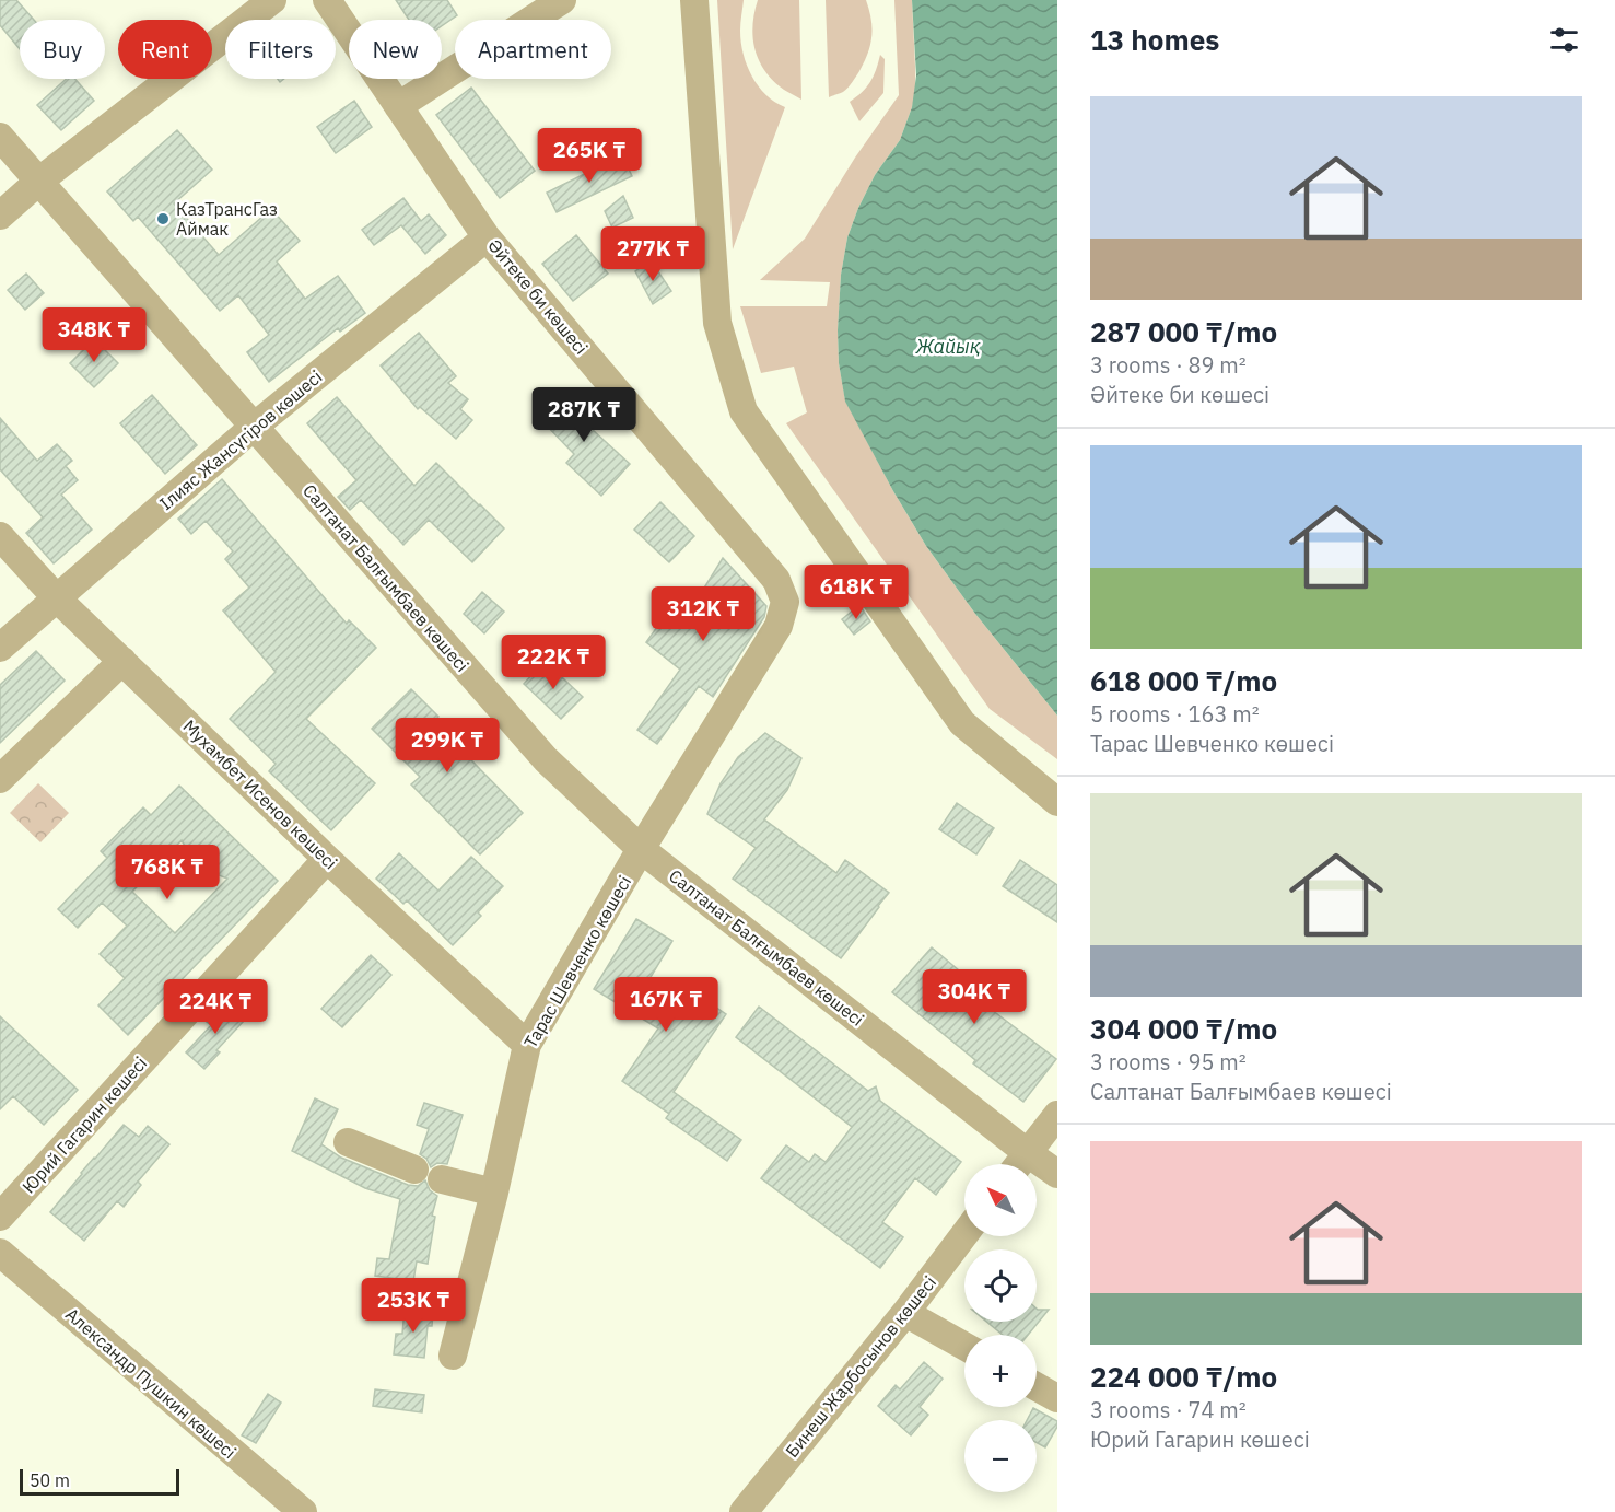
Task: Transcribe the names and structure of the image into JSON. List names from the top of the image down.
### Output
{
  "streets": {
    "street": [
      "Әйтеке би көшесі",
      "Ілияс Жансүгіров көшесі",
      "Салтанат Балғымбаев көшесі",
      "Мухамбет Исенов көшесі",
      "Тарас Шевченко көшесі",
      "Юрий Гагарин көшесі",
      "Бинеш Жарбосынов көшесі",
      "Александр Пушкин көшесі"
    ]
  },
  "crossings": [
    ["Әйтеке би көшесі", "Ілияс Жансүгіров көшесі"],
    ["Әйтеке би көшесі", "Тарас Шевченко көшесі"],
    ["Ілияс Жансүгіров көшесі", "Салтанат Балғымбаев көшесі"],
    ["Ілияс Жансүгіров көшесі", "Мухамбет Исенов көшесі"],
    ["Салтанат Балғымбаев көшесі", "Тарас Шевченко көшесі"],
    ["Мухамбет Исенов көшесі", "Тарас Шевченко көшесі"],
    ["Мухамбет Исенов көшесі", "Юрий Гагарин көшесі"]
  ],
  "water": ["Жайық"],
  "places": ["КазТрансГаз Аймак"],
  "scale_bar": "50 m",
  "north": "top left",
  "page": {
    "heading": "13 homes",
    "chip": [
      "Buy",
      "Rent",
      "Filters",
      "New",
      "Apartment"
    ],
    "list": [
      {
        "name": "287 000 ₸/mo",
        "note": "3 rooms · 89 m² · Әйтеке би көшесі"
      },
      {
        "name": "618 000 ₸/mo",
        "note": "5 rooms · 163 m² · Тарас Шевченко көшесі"
      },
      {
        "name": "304 000 ₸/mo",
        "note": "3 rooms · 95 m² · Салтанат Балғымбаев көшесі"
      },
      {
        "name": "224 000 ₸/mo",
        "note": "3 rooms · 74 m² · Юрий Гагарин көшесі"
      }
    ],
    "price": [
      "265K ₸",
      "277K ₸",
      "348K ₸",
      "287K ₸",
      "618K ₸",
      "312K ₸",
      "222K ₸",
      "299K ₸",
      "768K ₸",
      "304K ₸",
      "167K ₸",
      "224K ₸",
      "253K ₸"
    ],
    "map_buttons": ["+", "−"],
    "scale": "50 m"
  }
}
